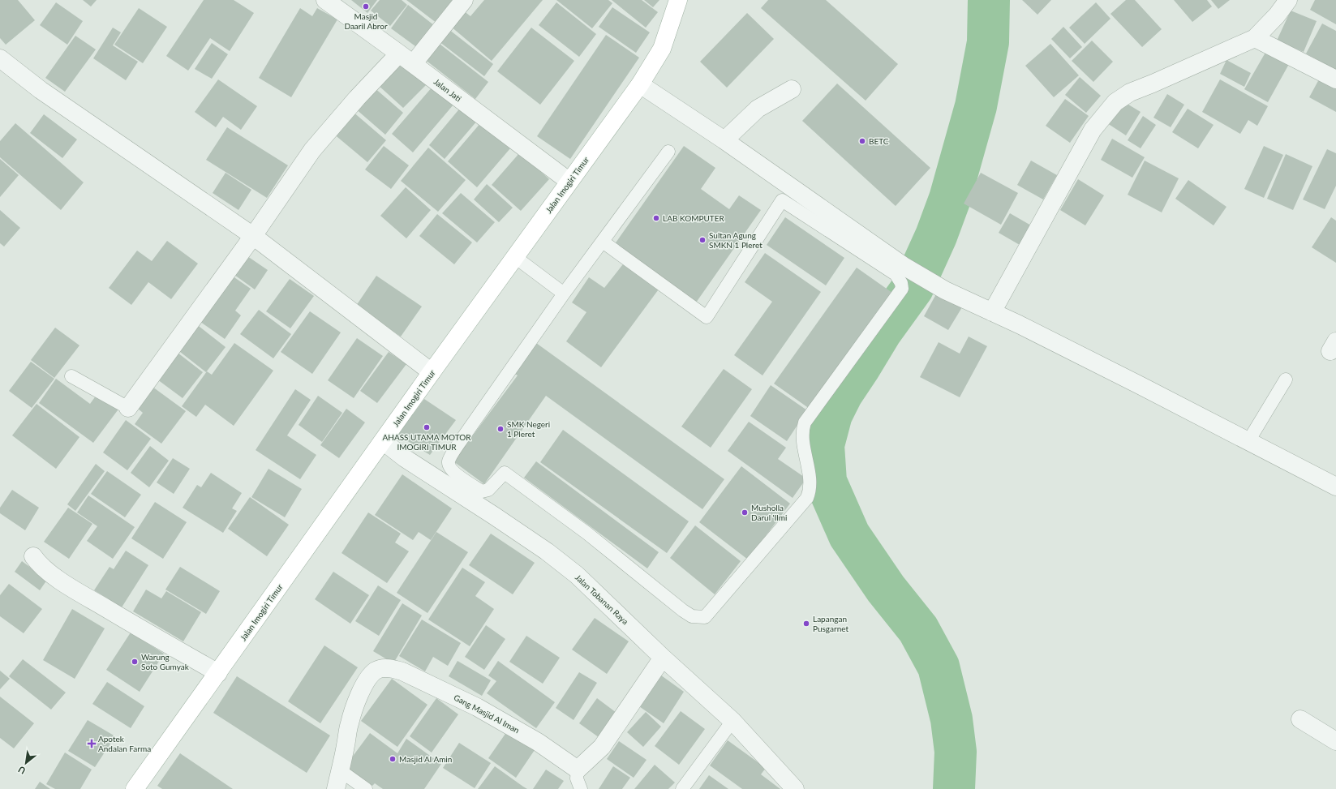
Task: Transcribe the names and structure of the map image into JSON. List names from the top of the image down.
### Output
{
  "streets": {
    "main road": ["Jalan Imogiri Timur"],
    "street": ["Jalan Jati", "Jalan Tobanan Raya", "Gang Masjid Al Iman"]
  },
  "crossings": [
    ["Jalan Jati", "Jalan Imogiri Timur"],
    ["Jalan Imogiri Timur", "Jalan Tobanan Raya"]
  ],
  "places": {
    "other": [
      "Masjid Daaril Abror",
      "BETC",
      "LAB KOMPUTER",
      "Sultan Agung SMKN 1 Pleret",
      "AHASS UTAMA MOTOR IMOGIRI TIMUR",
      "SMK Negeri 1 Pleret",
      "Musholla Darul 'Ilmi",
      "Lapangan Pusgarnet",
      "Warung Soto Gumyak",
      "Masjid Al Amin"
    ],
    "health": ["Apotek Andalan Farma"]
  },
  "north": "bottom left"
}
